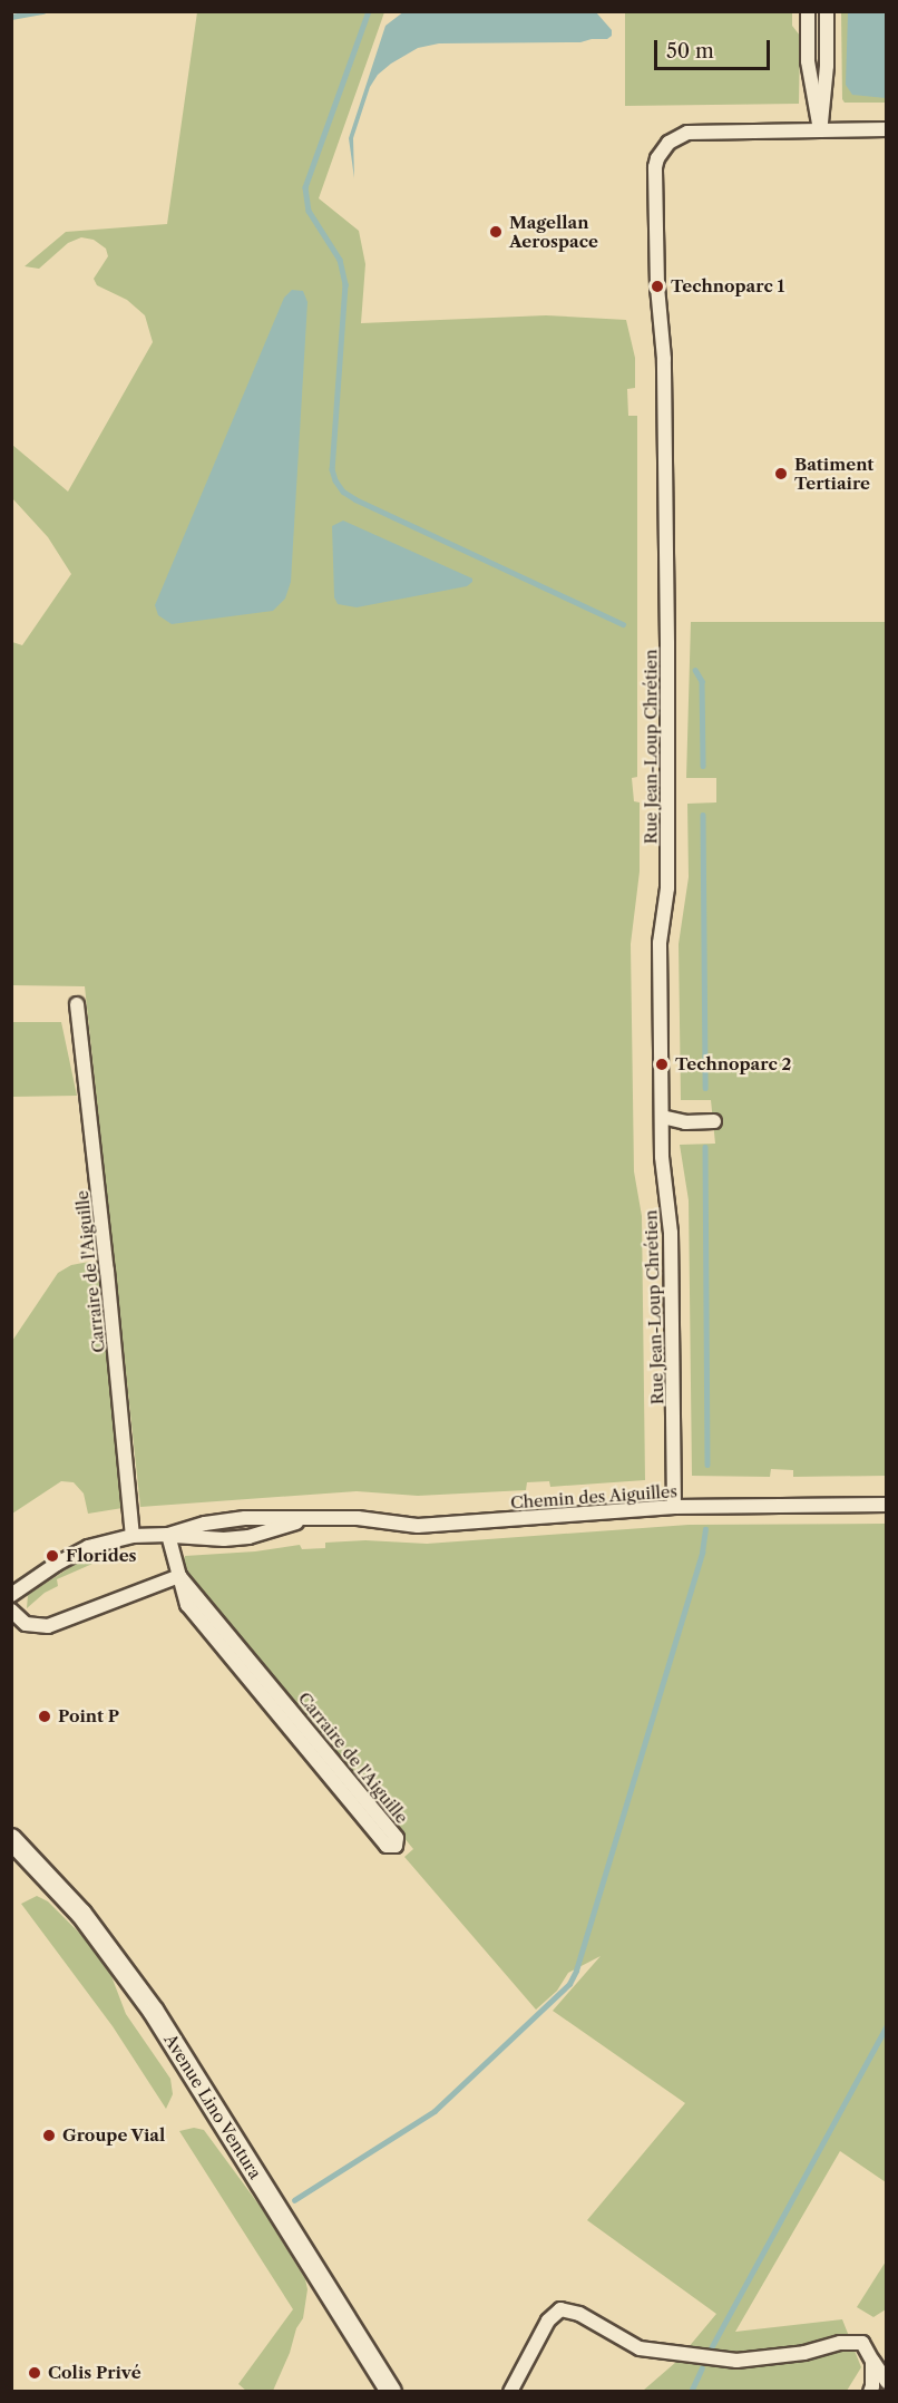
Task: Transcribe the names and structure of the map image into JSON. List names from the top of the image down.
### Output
{
  "streets": {
    "main road": ["Avenue Lino Ventura"],
    "street": ["Rue Jean-Loup Chrétien", "Carraire de l'Aiguille", "Chemin des Aiguilles"]
  },
  "crossings": [
    ["Rue Jean-Loup Chrétien", "Chemin des Aiguilles"],
    ["Carraire de l'Aiguille", "Chemin des Aiguilles"]
  ],
  "places": [
    "Magellan Aerospace",
    "Technoparc 1",
    "Batiment Tertiaire",
    "Technoparc 2",
    "Florides",
    "Point P",
    "Groupe Vial",
    "Colis Privé"
  ],
  "scale_bar": "50 m"
}
